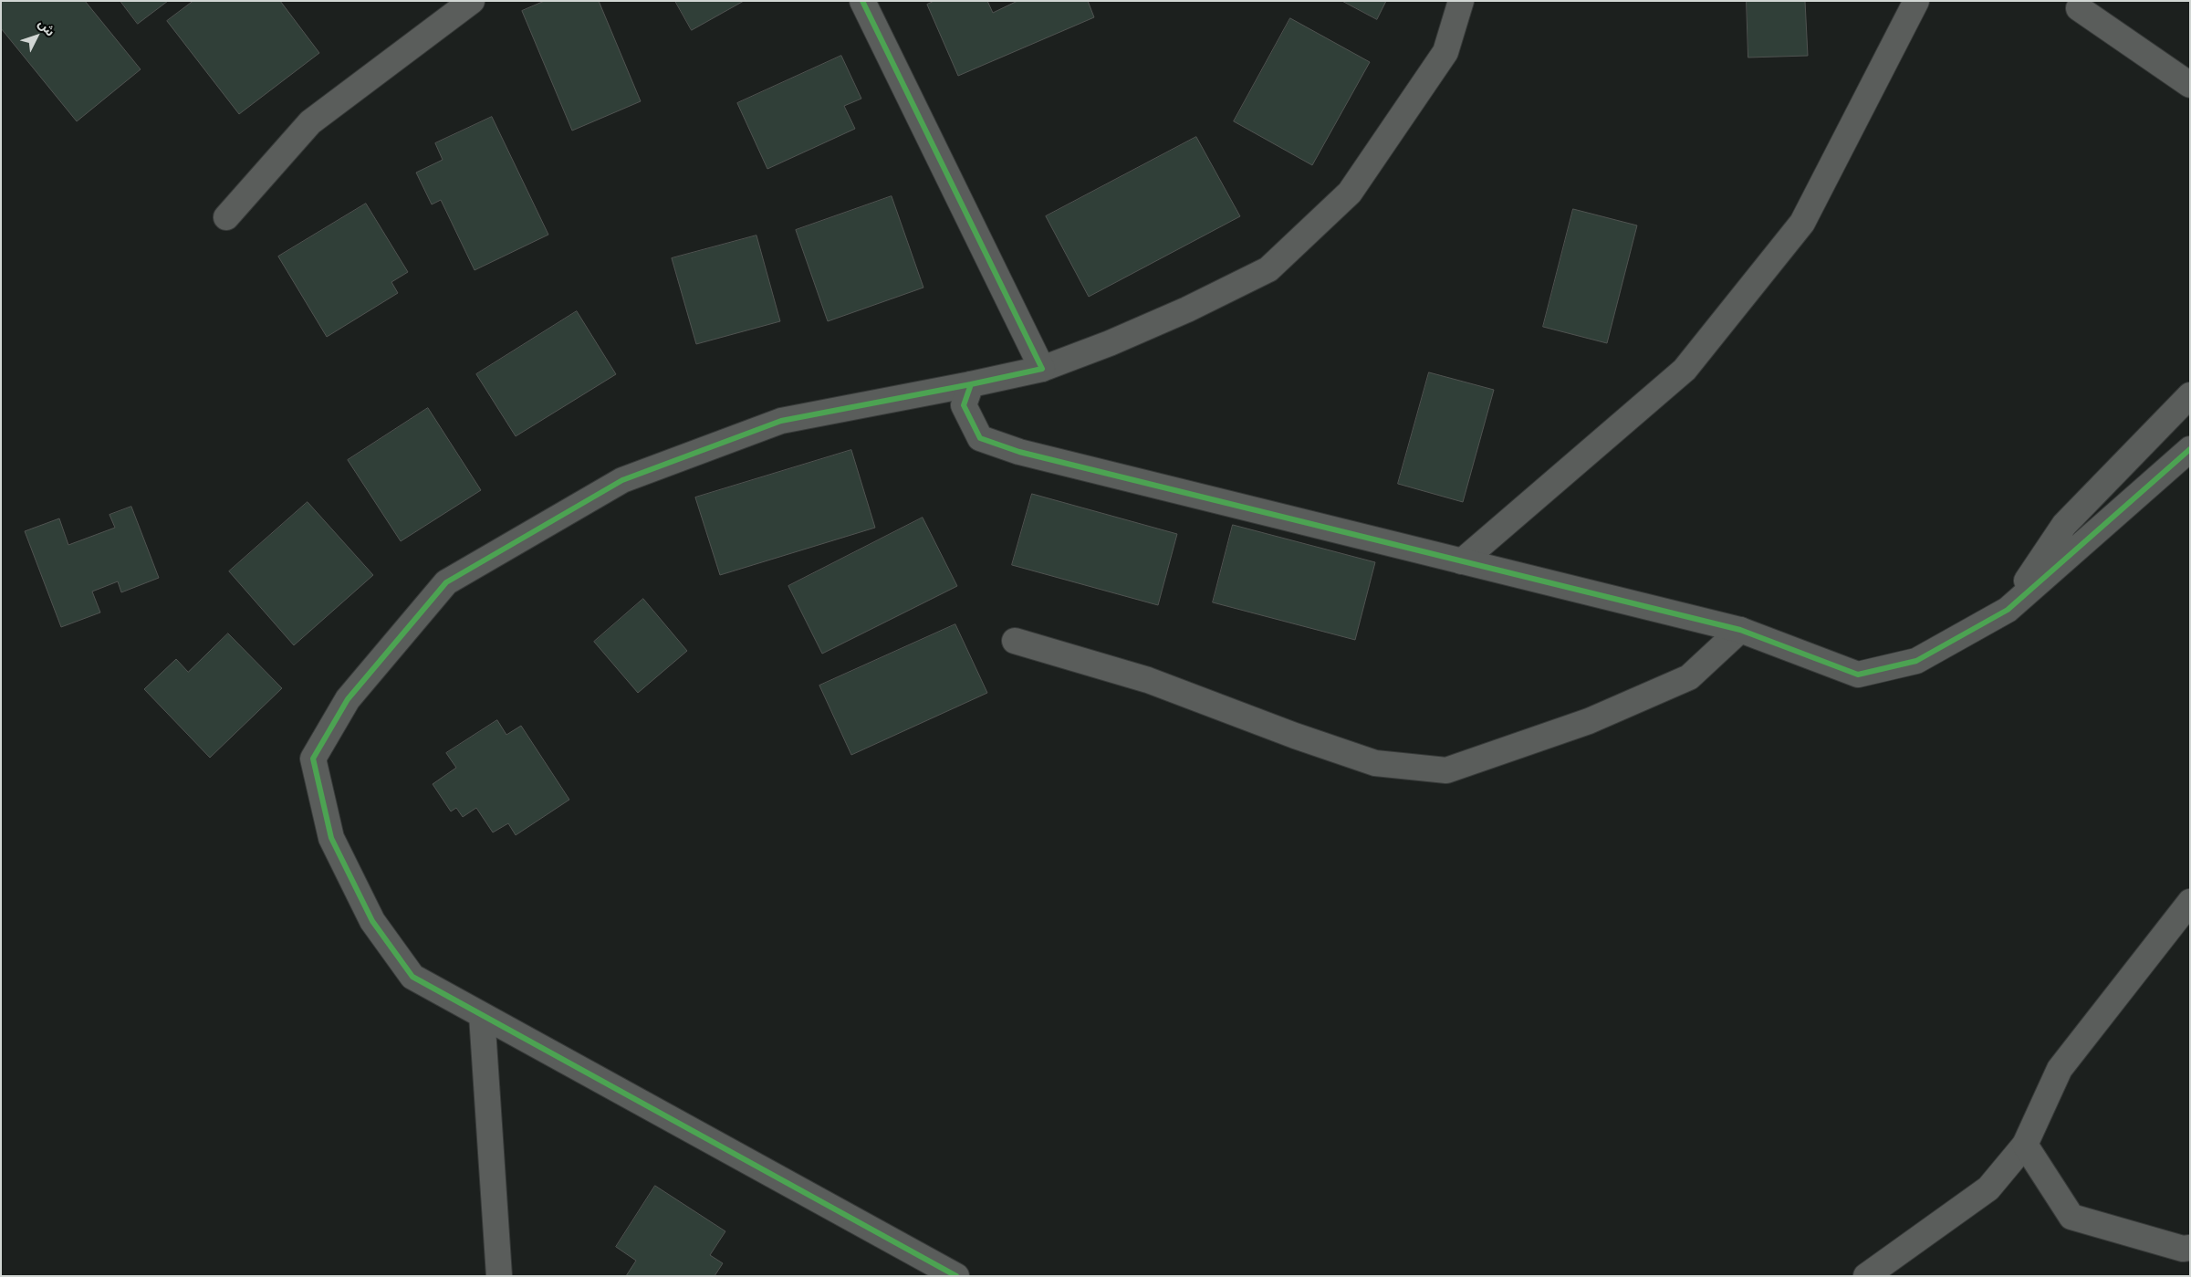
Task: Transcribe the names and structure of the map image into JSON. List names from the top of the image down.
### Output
{
  "north": "top right"
}
